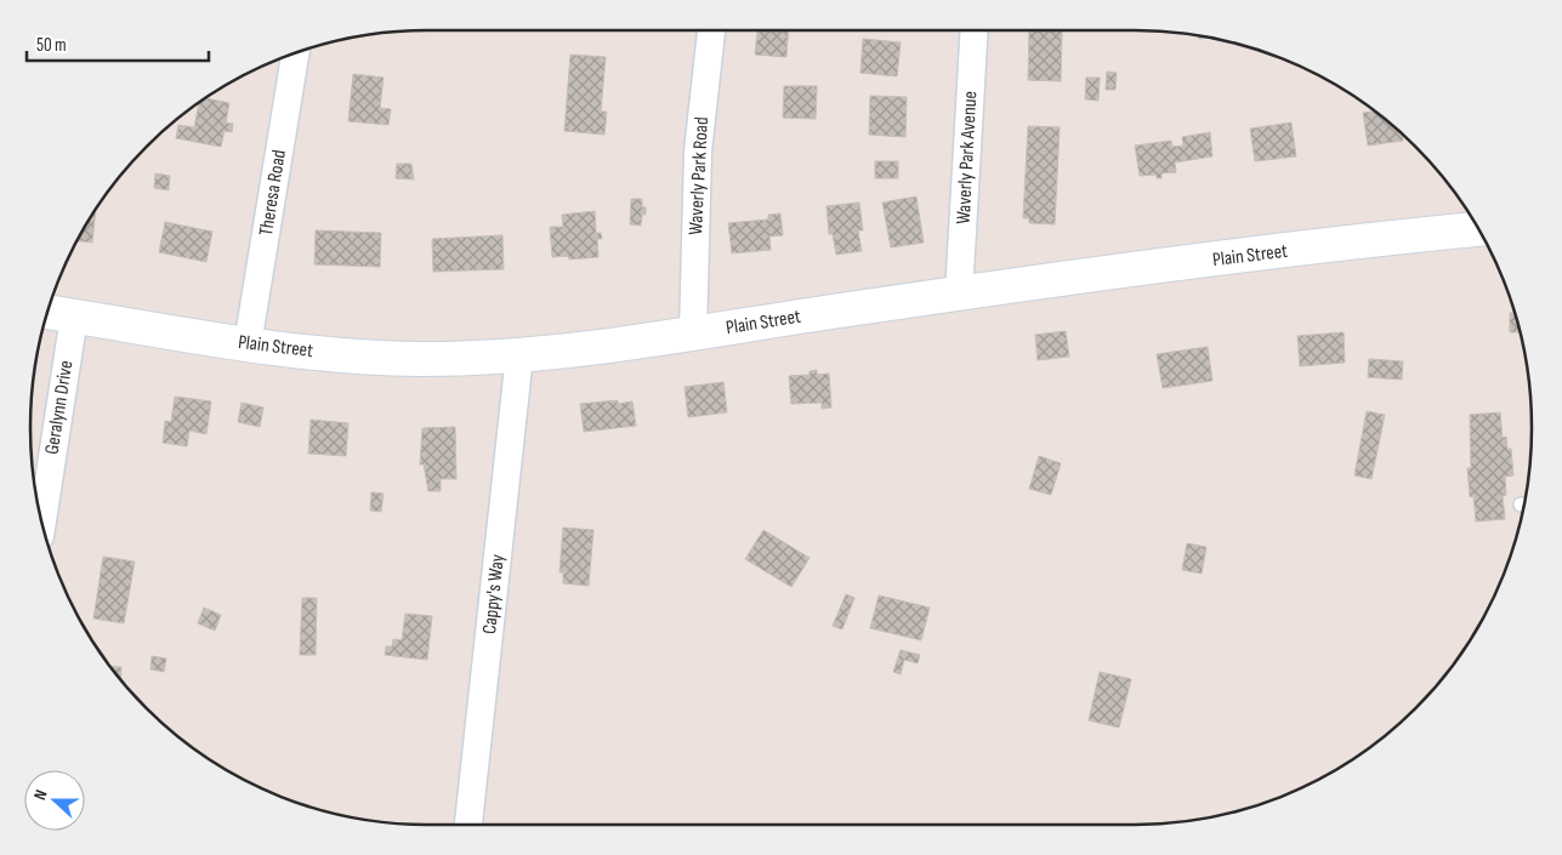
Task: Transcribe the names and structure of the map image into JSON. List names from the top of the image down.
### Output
{
  "streets": {
    "main road": ["Plain Street"],
    "street": [
      "Waverly Park Avenue",
      "Waverly Park Road",
      "Theresa Road",
      "Geralynn Drive",
      "Cappy's Way"
    ]
  },
  "crossings": [
    ["Waverly Park Avenue", "Plain Street"],
    ["Waverly Park Road", "Plain Street"],
    ["Theresa Road", "Plain Street"],
    ["Plain Street", "Geralynn Drive"],
    ["Plain Street", "Cappy's Way"]
  ],
  "scale_bar": "50 m",
  "north": "left"
}
